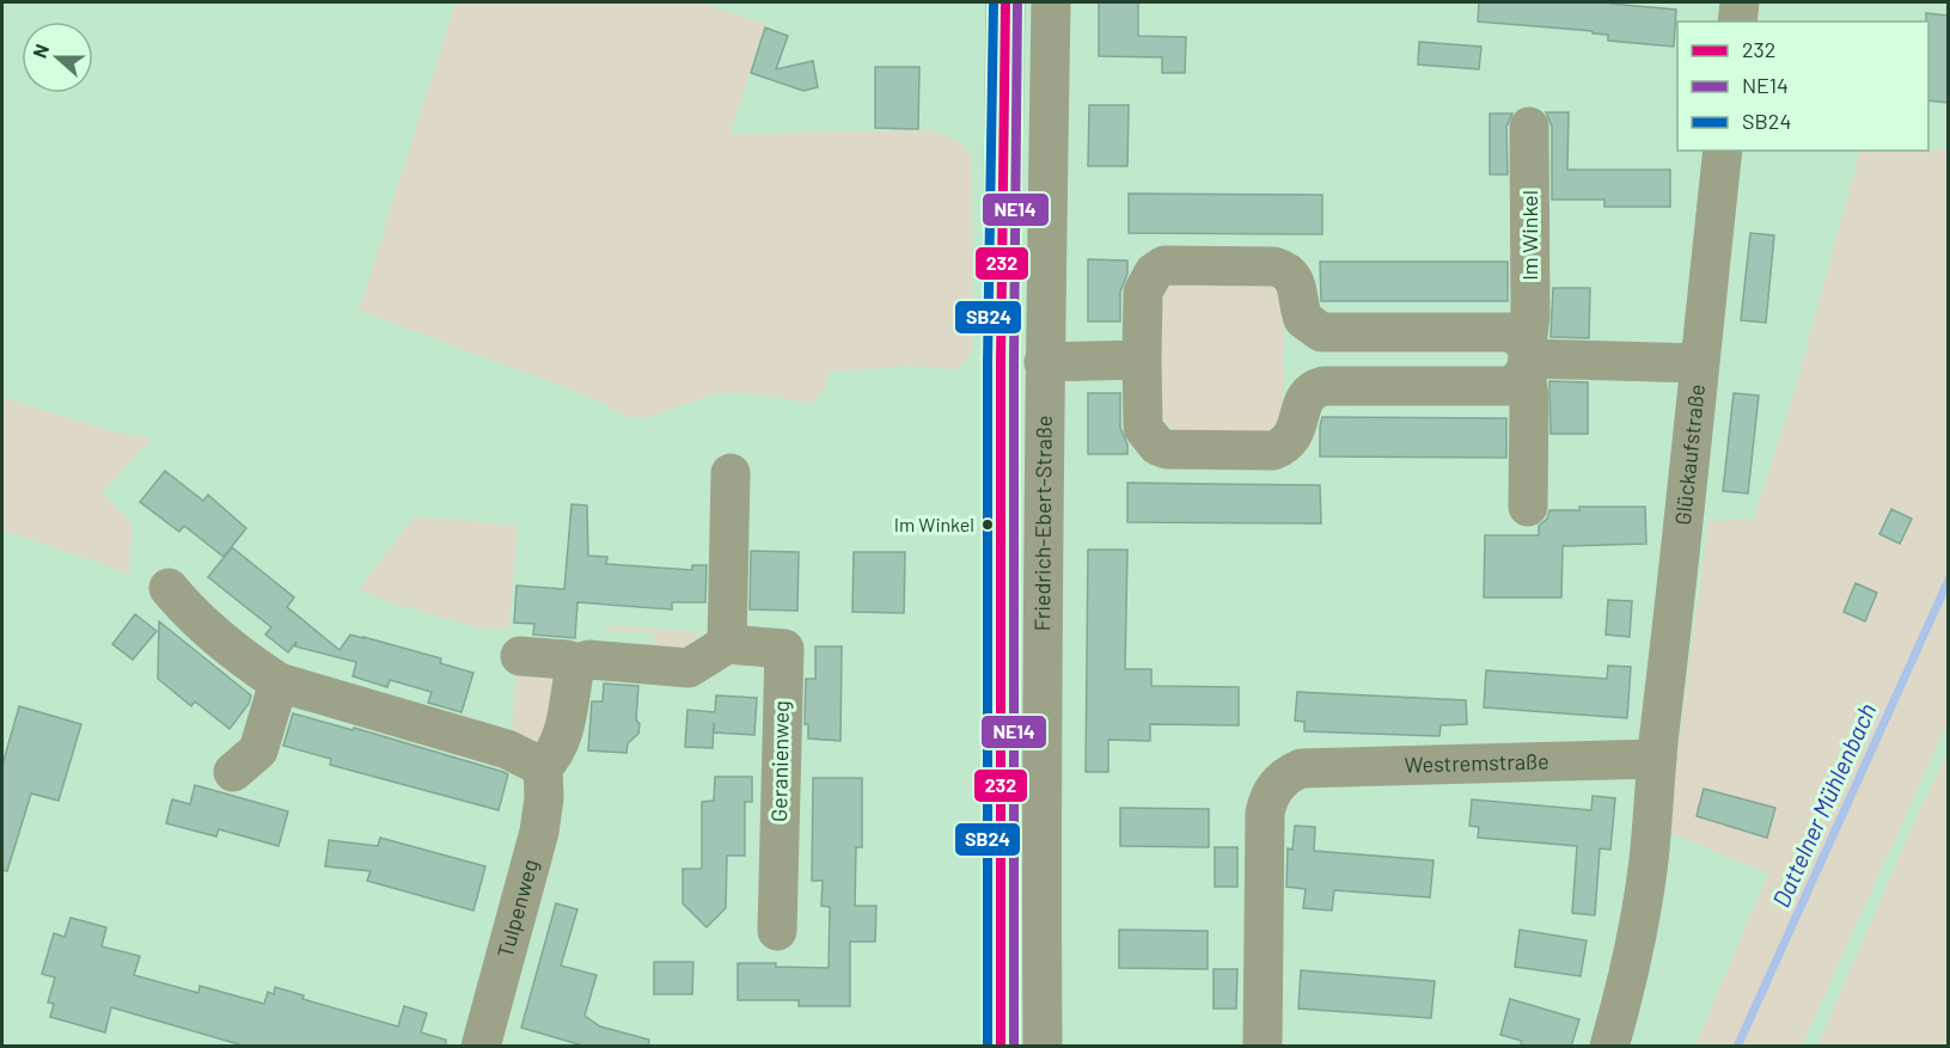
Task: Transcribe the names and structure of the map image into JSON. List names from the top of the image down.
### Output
{
  "streets": {
    "main road": ["Friedrich-Ebert-Straße"],
    "street": [
      "Im Winkel",
      "Glückaufstraße",
      "Geranienweg",
      "Westremstraße",
      "Tulpenweg"
    ]
  },
  "crossings": [
    ["Glückaufstraße", "Westremstraße"]
  ],
  "water": ["Dattelner Mühlenbach"],
  "places": ["Im Winkel"],
  "lines": ["transit line 232", "transit line NE14", "transit line SB24"],
  "legend": ["232", "NE14", "SB24"],
  "north": "left"
}
